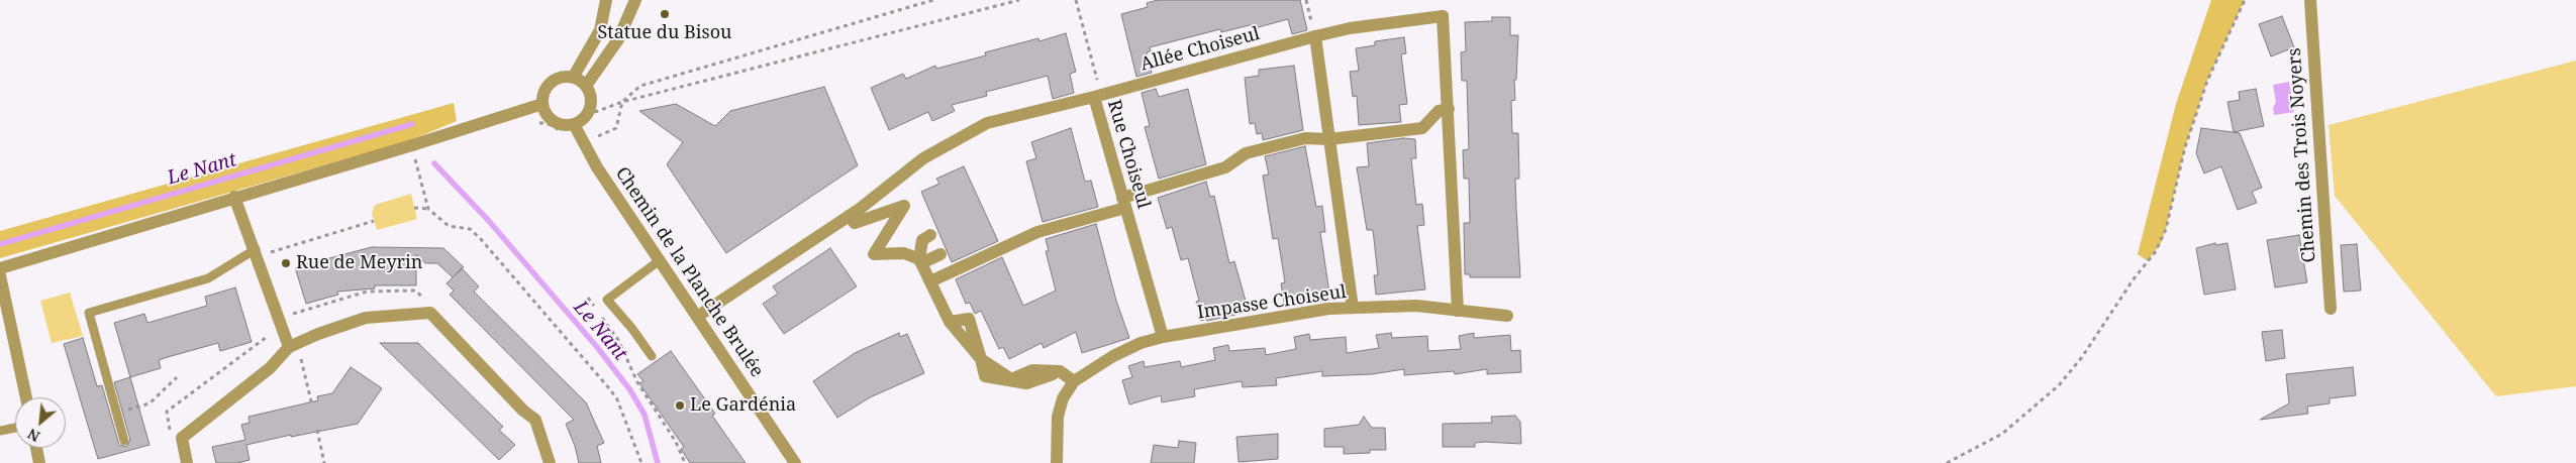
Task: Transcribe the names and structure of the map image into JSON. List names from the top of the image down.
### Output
{
  "streets": {
    "street": [
      "Allée Choiseul",
      "Rue Choiseul",
      "Chemin des Trois Noyers",
      "Chemin de la Planche Brulée",
      "Impasse Choiseul"
    ]
  },
  "crossings": [
    ["Allée Choiseul", "Rue Choiseul"],
    ["Allée Choiseul", "Impasse Choiseul"],
    ["Rue Choiseul", "Chemin de la Planche Brulée"],
    ["Rue Choiseul", "Impasse Choiseul"]
  ],
  "water": ["Le Nant"],
  "places": ["Statue du Bisou", "Rue de Meyrin", "Le Gardénia"],
  "north": "bottom left"
}
